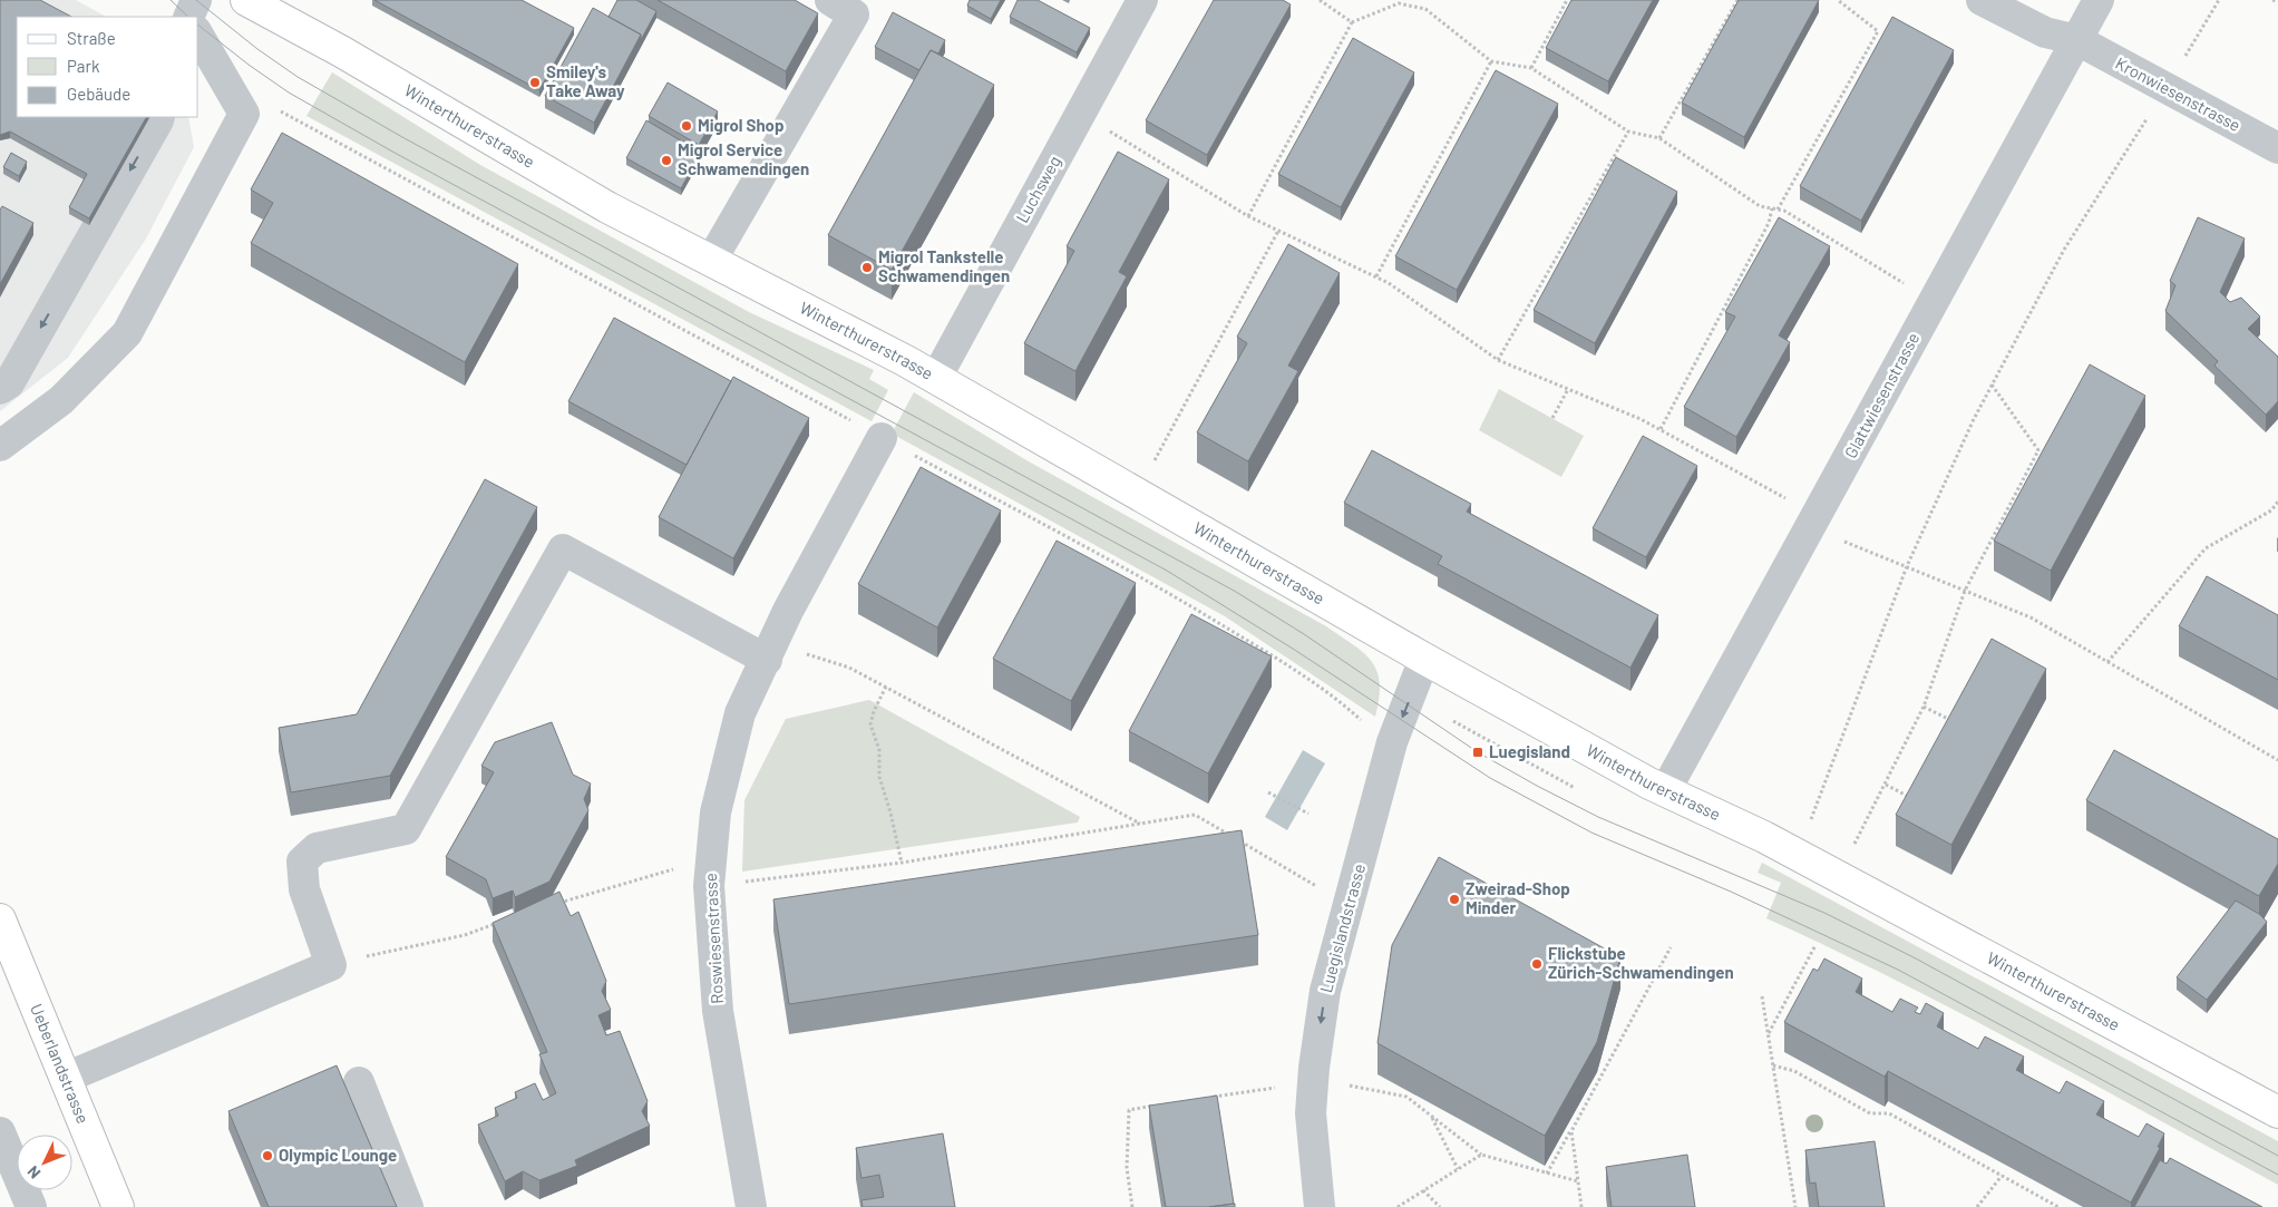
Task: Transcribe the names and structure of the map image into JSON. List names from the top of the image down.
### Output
{
  "streets": {
    "main road": ["Winterthurerstrasse", "Ueberlandstrasse"],
    "street": [
      "Kronwiesenstrasse",
      "Luchsweg",
      "Glattwiesenstrasse",
      "Luegislandstrasse",
      "Roswiesenstrasse"
    ]
  },
  "crossings": [
    ["Kronwiesenstrasse", "Glattwiesenstrasse"],
    ["Winterthurerstrasse", "Luchsweg"],
    ["Winterthurerstrasse", "Glattwiesenstrasse"],
    ["Winterthurerstrasse", "Luegislandstrasse"]
  ],
  "one_way": ["Luegislandstrasse"],
  "places": {
    "other": [
      "Smiley's Take Away",
      "Migrol Shop",
      "Migrol Service Schwamendingen",
      "Migrol Tankstelle Schwamendingen",
      "Zweirad-Shop Minder",
      "Flickstube Zürich-Schwamendingen",
      "Olympic Lounge"
    ],
    "transit": ["Luegisland"]
  },
  "legend": ["Straße", "Park", "Gebäude"],
  "north": "bottom left"
}
